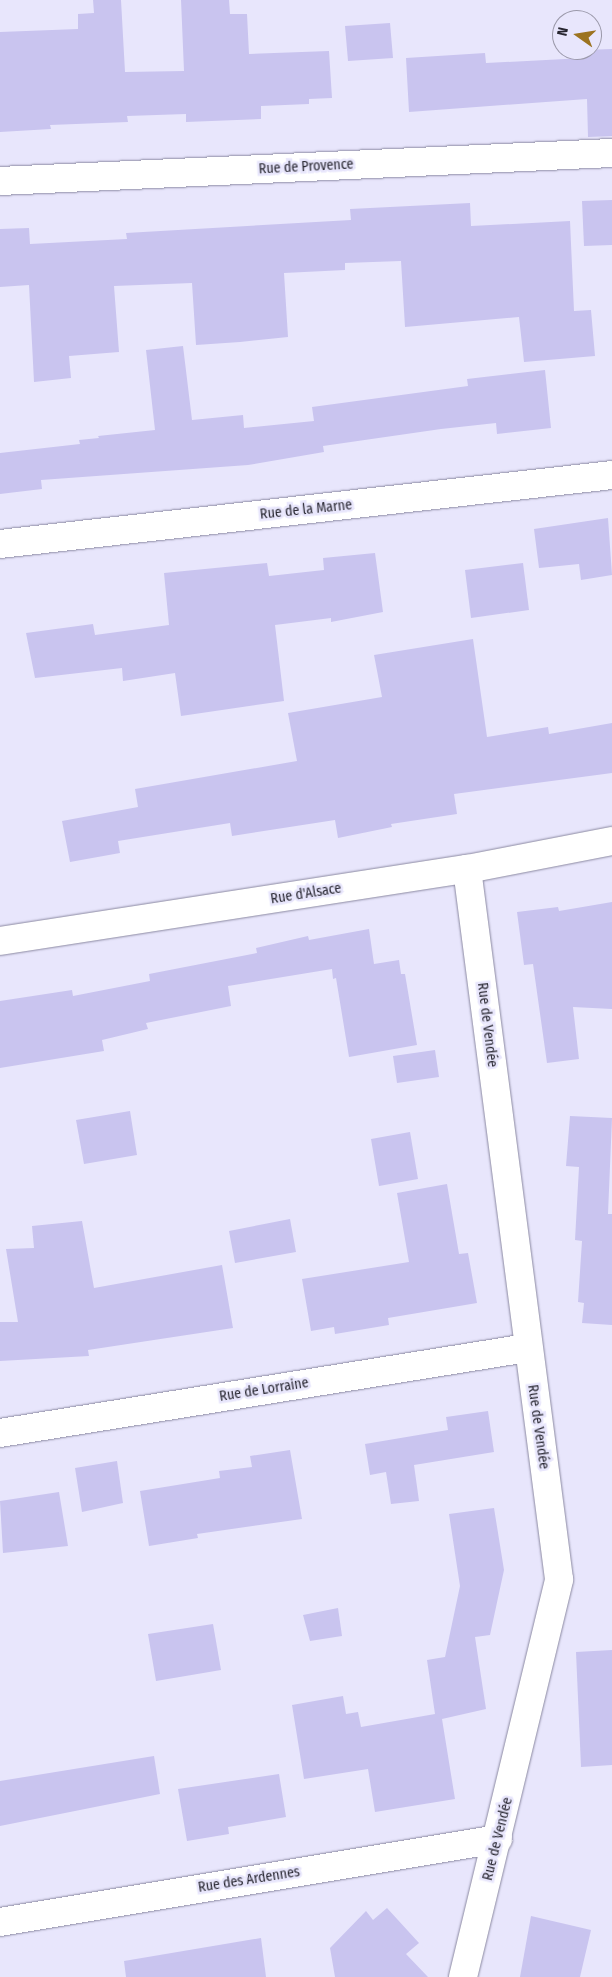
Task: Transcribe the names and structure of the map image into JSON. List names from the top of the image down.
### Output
{
  "streets": {
    "street": [
      "Rue de Provence",
      "Rue de la Marne",
      "Rue d'Alsace",
      "Rue de Vendée",
      "Rue de Lorraine",
      "Rue des Ardennes"
    ]
  },
  "crossings": [
    ["Rue d'Alsace", "Rue de Vendée"],
    ["Rue de Vendée", "Rue de Lorraine"],
    ["Rue de Vendée", "Rue des Ardennes"]
  ],
  "north": "left"
}
